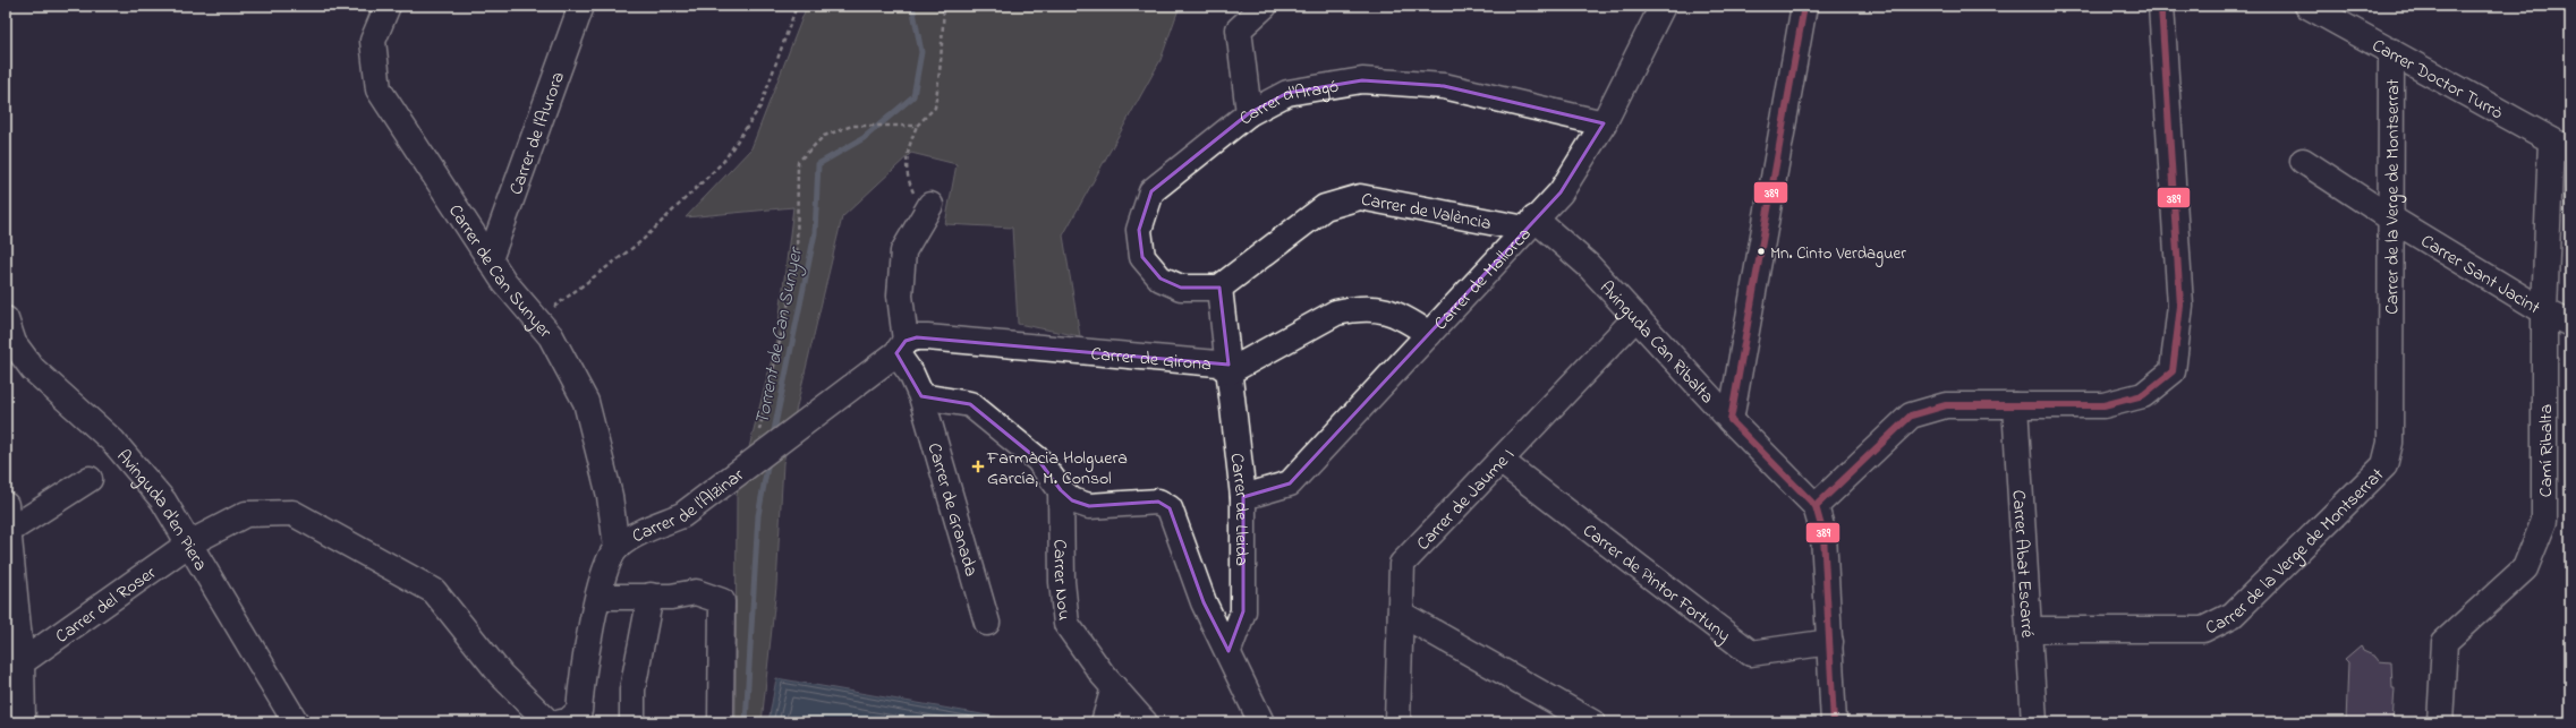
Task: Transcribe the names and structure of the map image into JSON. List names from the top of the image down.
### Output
{
  "streets": {
    "street": [
      "Carrer Doctor Turrò",
      "Carrer d'Aragó",
      "Carrer de l'Aurora",
      "Carrer de la Verge de Montserrat",
      "Carrer de València",
      "Carrer de Can Sunyer",
      "Carrer Sant Jacint",
      "Carrer de Mallorca",
      "Avinguda Can Ribalta",
      "Carrer de Girona",
      "Camí Ribalta",
      "Carrer de Jaume I",
      "Carrer de l'Alzinar",
      "Carrer de Granada",
      "Carrer de Lleida",
      "Avinguda d'en Piera",
      "Carrer Abat Escarré",
      "Carrer Nou",
      "Carrer de Pintor Fortuny",
      "Carrer del Roser"
    ]
  },
  "crossings": [
    ["Carrer Doctor Turrò", "Carrer de la Verge de Montserrat"],
    ["Carrer Doctor Turrò", "Camí Ribalta"],
    ["Carrer d'Aragó", "Carrer de València"],
    ["Carrer d'Aragó", "Carrer de Mallorca"],
    ["Carrer d'Aragó", "Carrer de Lleida"],
    ["Carrer de l'Aurora", "Carrer de Can Sunyer"],
    ["Carrer de la Verge de Montserrat", "Carrer Sant Jacint"],
    ["Carrer de la Verge de Montserrat", "Carrer Abat Escarré"],
    ["Carrer de València", "Carrer de Mallorca"],
    ["Carrer de València", "Avinguda Can Ribalta"],
    ["Carrer de València", "Carrer de Lleida"],
    ["Carrer de Can Sunyer", "Carrer de l'Alzinar"],
    ["Carrer Sant Jacint", "Camí Ribalta"],
    ["Carrer de Mallorca", "Avinguda Can Ribalta"],
    ["Carrer de Mallorca", "Carrer de Girona"],
    ["Carrer de Mallorca", "Carrer de Lleida"],
    ["Avinguda Can Ribalta", "Carrer de Jaume I"],
    ["Avinguda Can Ribalta", "Carrer de Pintor Fortuny"],
    ["Carrer de Girona", "Carrer de l'Alzinar"],
    ["Carrer de Girona", "Carrer de Granada"],
    ["Carrer de Girona", "Carrer de Lleida"],
    ["Carrer de Jaume I", "Carrer de Pintor Fortuny"],
    ["Carrer de l'Alzinar", "Carrer de Granada"],
    ["Avinguda d'en Piera", "Carrer del Roser"]
  ],
  "water": ["Torrent de Can Sunyer"],
  "places": {
    "other": ["Mn. Cinto Verdaguer"],
    "health": ["Farmàcia Holguera García, M. Consol"]
  },
  "lines": ["transit line 389"]
}
